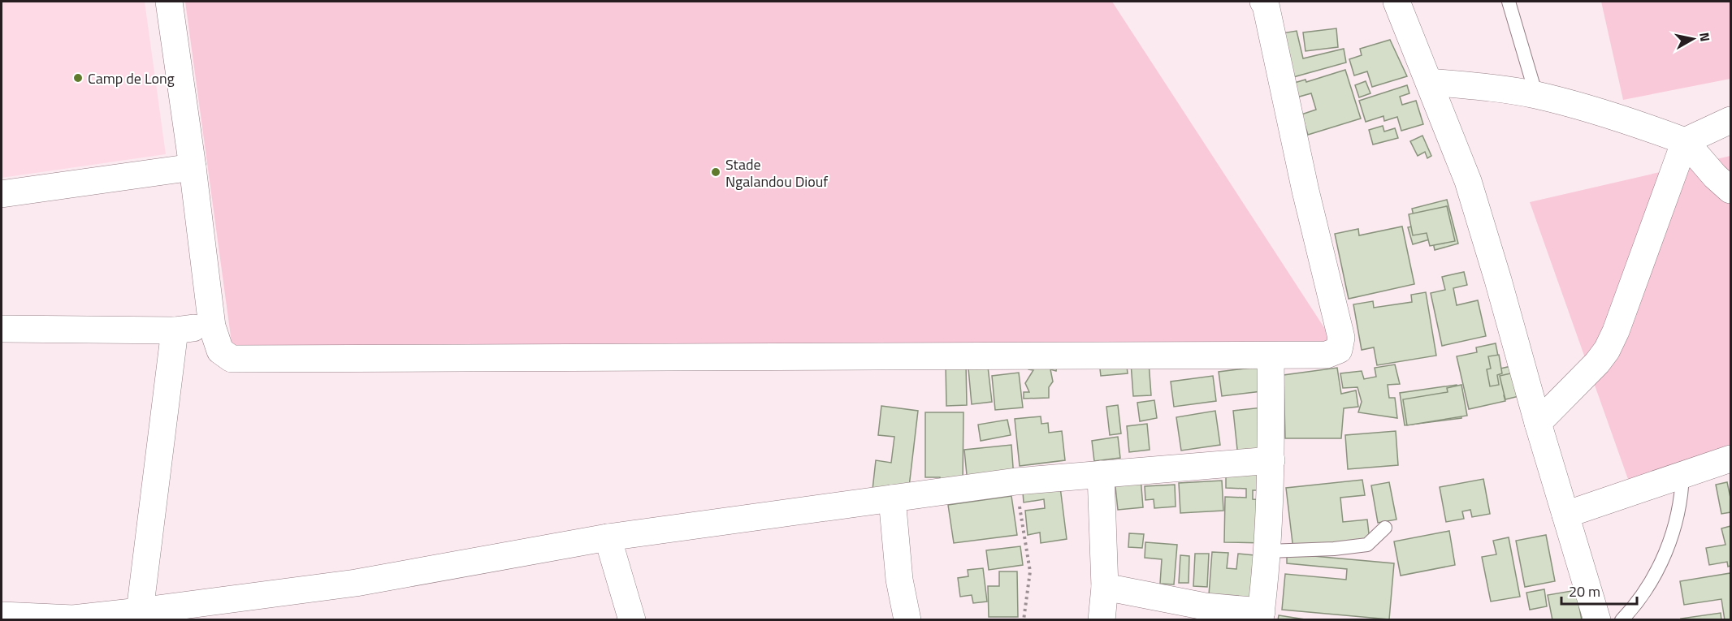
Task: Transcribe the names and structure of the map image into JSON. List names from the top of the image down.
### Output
{
  "places": ["Camp de Long", "Stade Ngalandou Diouf"],
  "scale_bar": "20 m",
  "north": "right"
}
